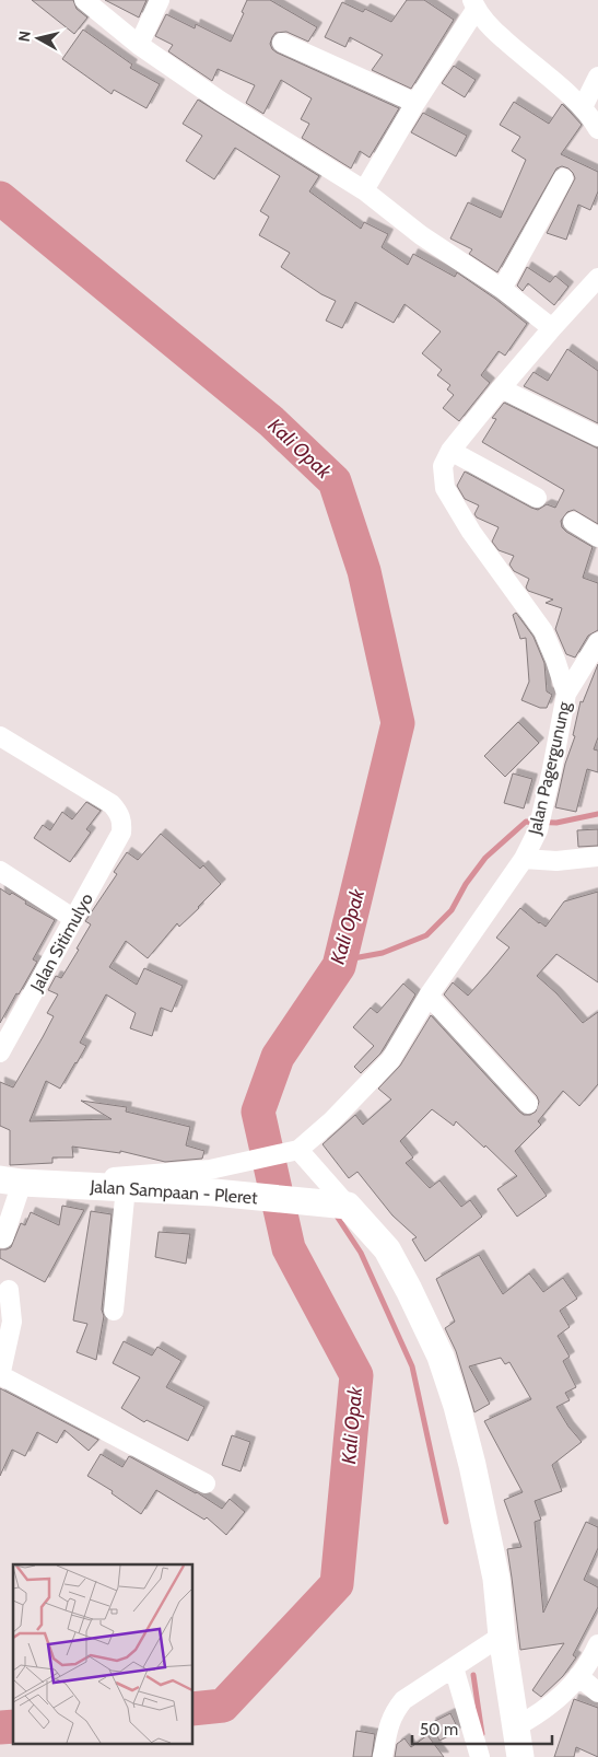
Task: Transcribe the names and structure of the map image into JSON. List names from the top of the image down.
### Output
{
  "streets": {
    "main road": ["Jalan Sampaan - Pleret"],
    "street": ["Jalan Pagergunung", "Jalan Sitimulyo"]
  },
  "crossings": [
    ["Jalan Pagergunung", "Jalan Sampaan - Pleret"]
  ],
  "water": ["Kali Opak"],
  "scale_bar": "50 m",
  "north": "left"
}
